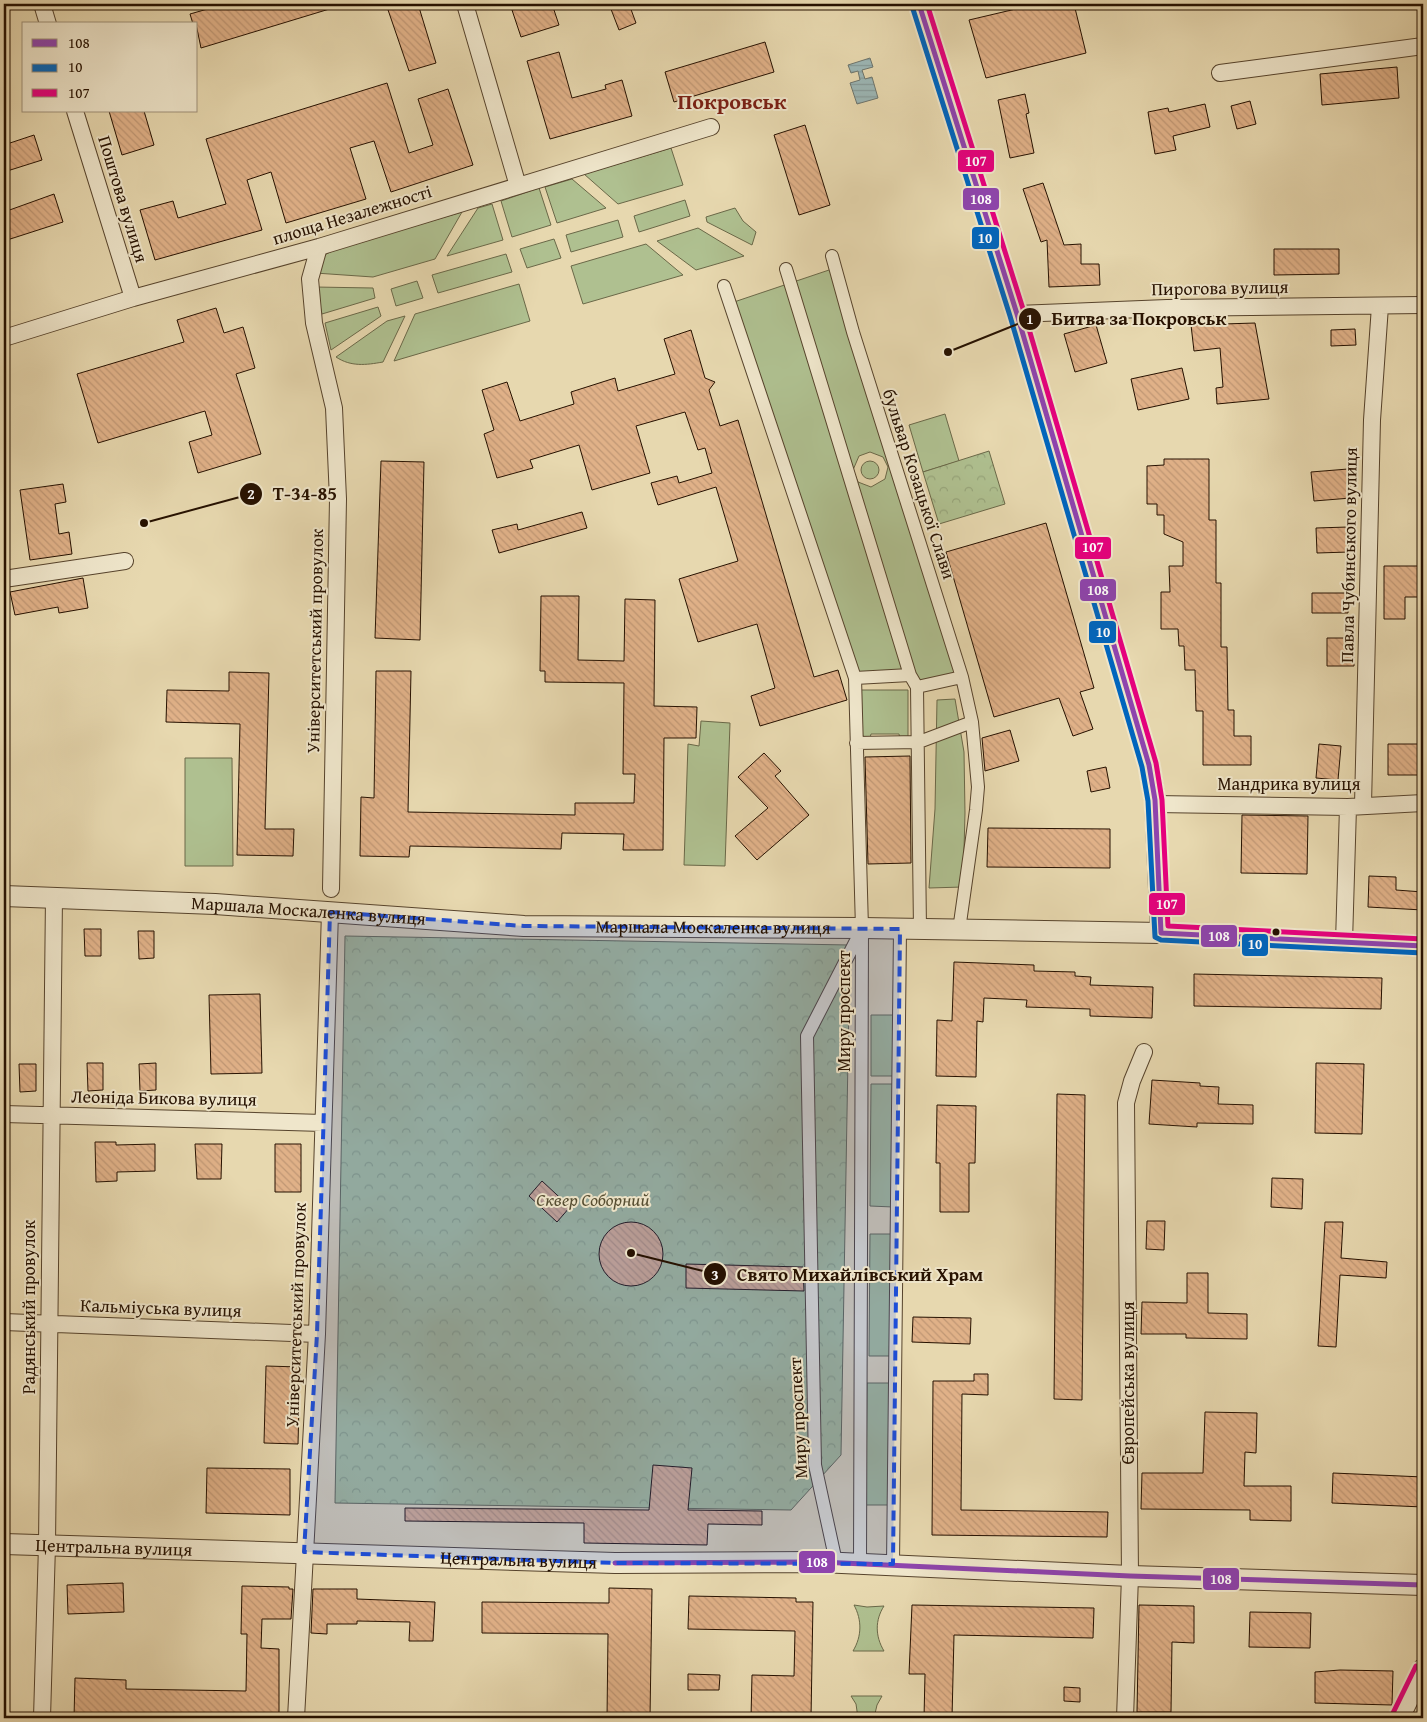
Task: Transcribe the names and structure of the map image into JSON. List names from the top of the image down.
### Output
{
  "streets": {
    "street": [
      "Поштова вулиця",
      "площа Незалежності",
      "Пирогова вулиця",
      "бульвар Козацької Слави",
      "Павла Чубинського вулиця",
      "Університетський провулок",
      "Мандрика вулиця",
      "Маршала Москаленка вулиця",
      "Миру проспект",
      "Леоніда Бикова вулиця",
      "Радянський провулок",
      "Кальміуська вулиця",
      "Європейська вулиця",
      "Центральна вулиця"
    ]
  },
  "crossings": [
    ["Поштова вулиця", "площа Незалежності"],
    ["площа Незалежності", "Університетський провулок"],
    ["Пирогова вулиця", "Павла Чубинського вулиця"],
    ["бульвар Козацької Слави", "Маршала Москаленка вулиця"],
    ["Павла Чубинського вулиця", "Мандрика вулиця"],
    ["Павла Чубинського вулиця", "Маршала Москаленка вулиця"],
    ["Університетський провулок", "Маршала Москаленка вулиця"],
    ["Університетський провулок", "Леоніда Бикова вулиця"],
    ["Університетський провулок", "Кальміуська вулиця"],
    ["Університетський провулок", "Центральна вулиця"],
    ["Маршала Москаленка вулиця", "Миру проспект"],
    ["Маршала Москаленка вулиця", "Радянський провулок"],
    ["Миру проспект", "Центральна вулиця"],
    ["Леоніда Бикова вулиця", "Радянський провулок"],
    ["Радянський провулок", "Кальміуська вулиця"],
    ["Радянський провулок", "Центральна вулиця"],
    ["Європейська вулиця", "Центральна вулиця"]
  ],
  "districts": ["Покровськ"],
  "parks": ["Сквер Соборний"],
  "places": ["Битва за Покровськ", "Т-34-85", "Свято Михайлівський Храм"],
  "lines": ["transit line 108", "transit line 107", "transit line 10"],
  "legend": ["108", "10", "107"]
}
